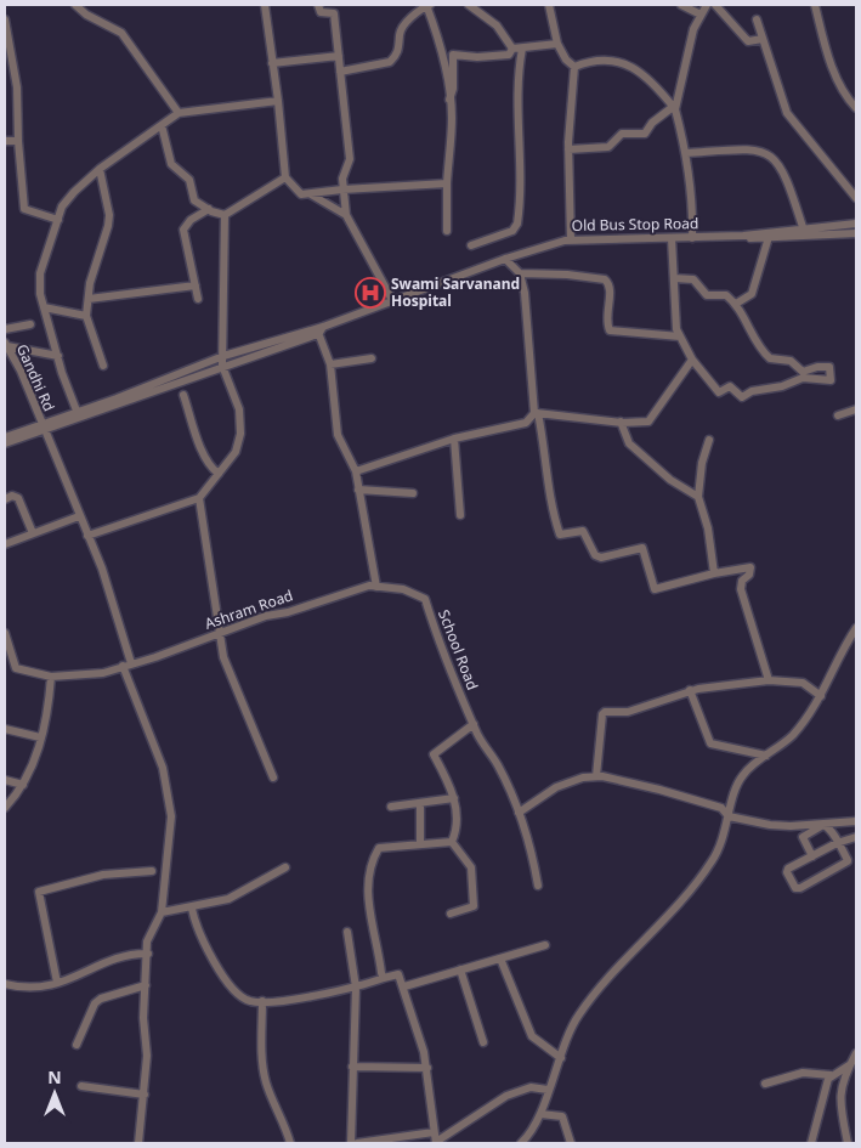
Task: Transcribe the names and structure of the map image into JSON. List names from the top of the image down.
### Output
{
  "streets": {
    "street": [
      "Old Bus Stop Road",
      "Gandhi Rd",
      "Ashram Road",
      "School Road"
    ]
  },
  "crossings": [
    ["Gandhi Rd", "Ashram Road"],
    ["Ashram Road", "School Road"]
  ],
  "places": {
    "hospital": ["Swami Sarvanand Hospital"]
  },
  "north": "top"
}
